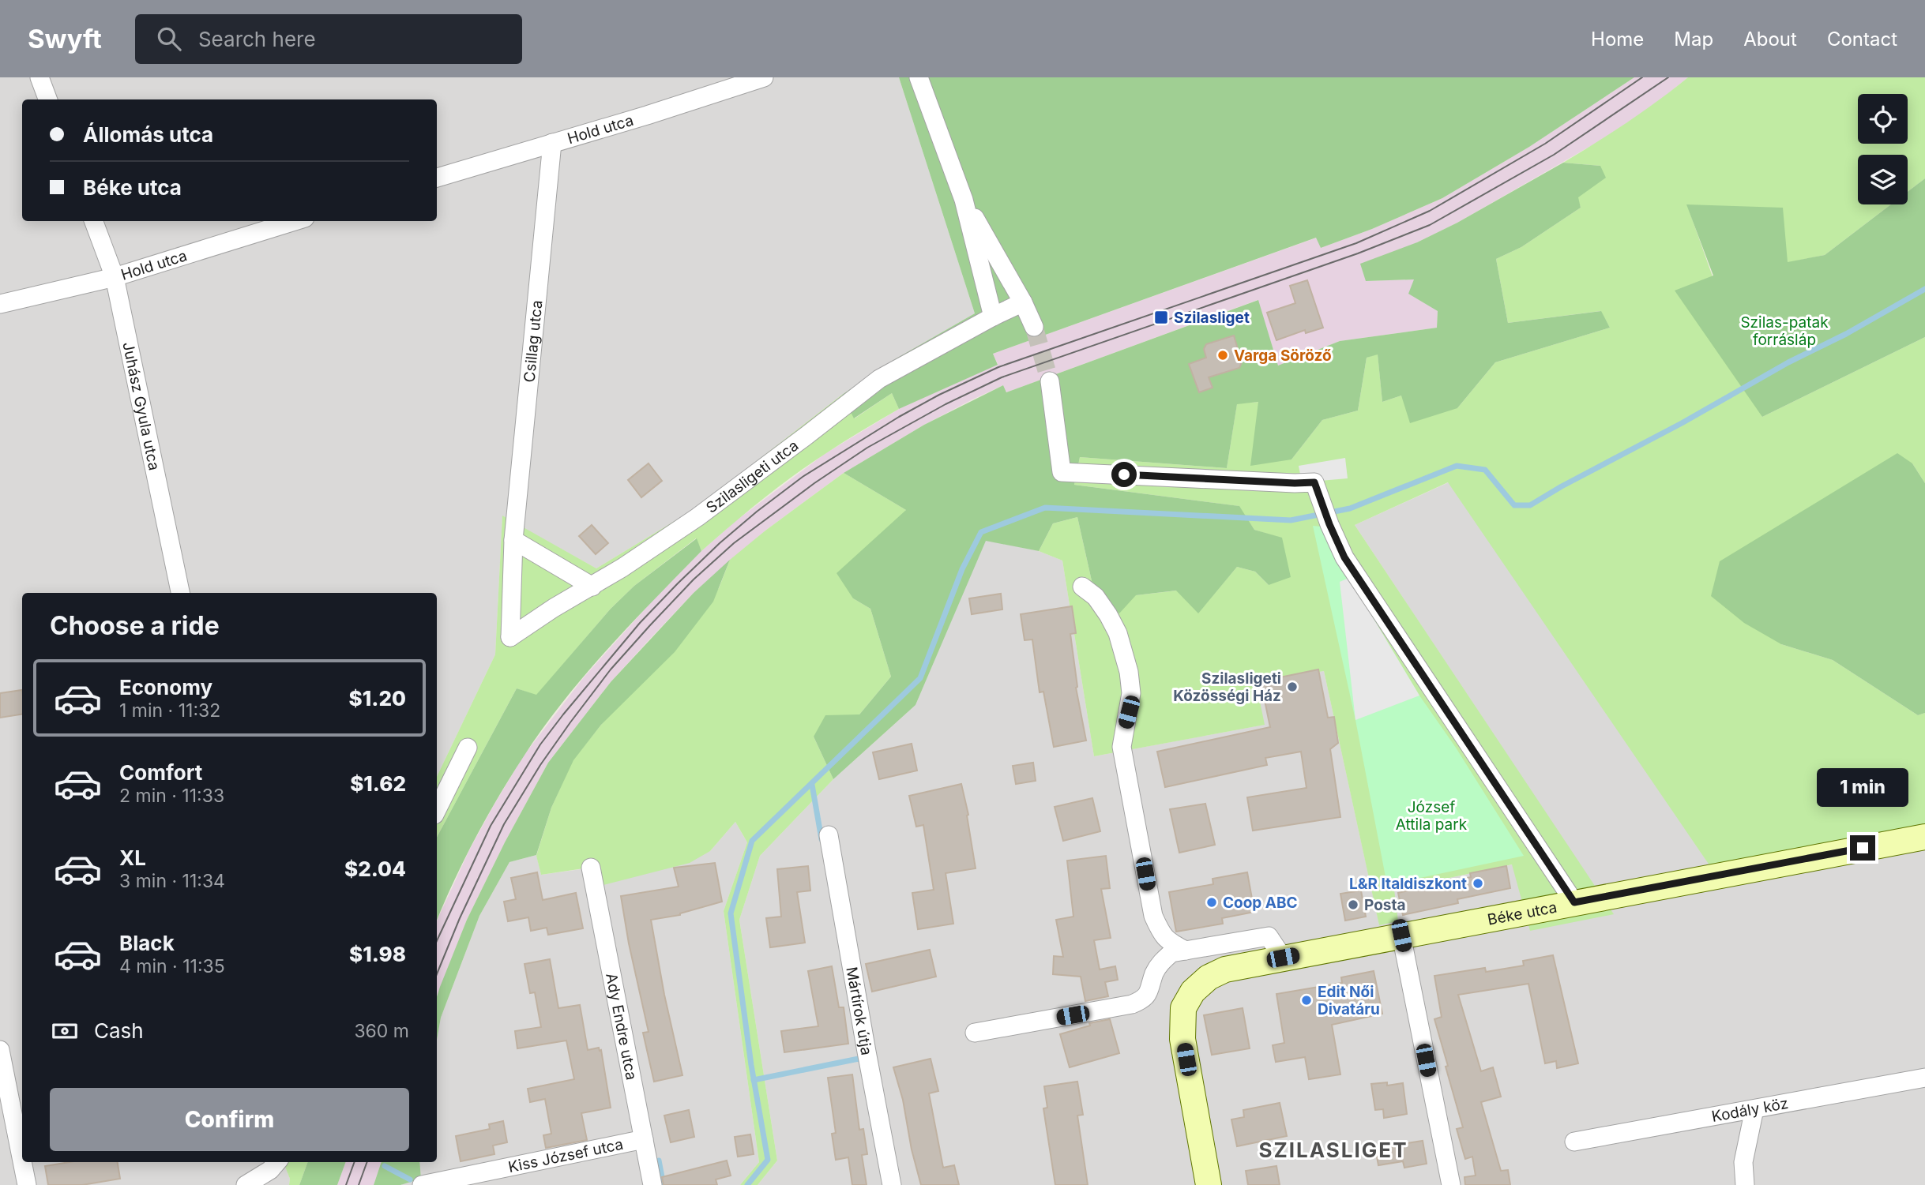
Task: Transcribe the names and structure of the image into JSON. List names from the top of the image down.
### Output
{
  "streets": {
    "street": [
      "Hold utca",
      "Csillag utca",
      "Juhász Gyula utca",
      "Szilasligeti utca",
      "Béke utca",
      "Mártírok útja",
      "Ady Endre utca",
      "Kodály köz",
      "Kiss József utca"
    ]
  },
  "crossings": [
    ["Hold utca", "Csillag utca"],
    ["Hold utca", "Juhász Gyula utca"],
    ["Csillag utca", "Szilasligeti utca"],
    ["Ady Endre utca", "Kiss József utca"]
  ],
  "districts": ["SZILASLIGET"],
  "parks": ["Szilas-patak forrásláp", "József Attila park"],
  "places": {
    "transit": ["Szilasliget"],
    "other": [
      "Varga Söröző",
      "Szilasligeti Közösségi Ház",
      "L&R Italdiszkont",
      "Coop ABC",
      "Posta",
      "Edit Női Divatáru"
    ]
  },
  "page": {
    "header": "Swyft",
    "search": "Search here",
    "nav": [
      "Home",
      "Map",
      "About",
      "Contact"
    ],
    "banner": ["Állomás utca", "Béke utca"],
    "heading": "Choose a ride",
    "list": [
      {
        "name": "Economy",
        "note": "1 min · 11:32",
        "value": "$1.20"
      },
      {
        "name": "Comfort",
        "note": "2 min · 11:33",
        "value": "$1.62"
      },
      {
        "name": "XL",
        "note": "3 min · 11:34",
        "value": "$2.04"
      },
      {
        "name": "Black",
        "note": "4 min · 11:35",
        "value": "$1.98"
      }
    ],
    "bubble": "1 min",
    "pay": ["Cash", "360 m"],
    "buttons": "Confirm"
  }
}
